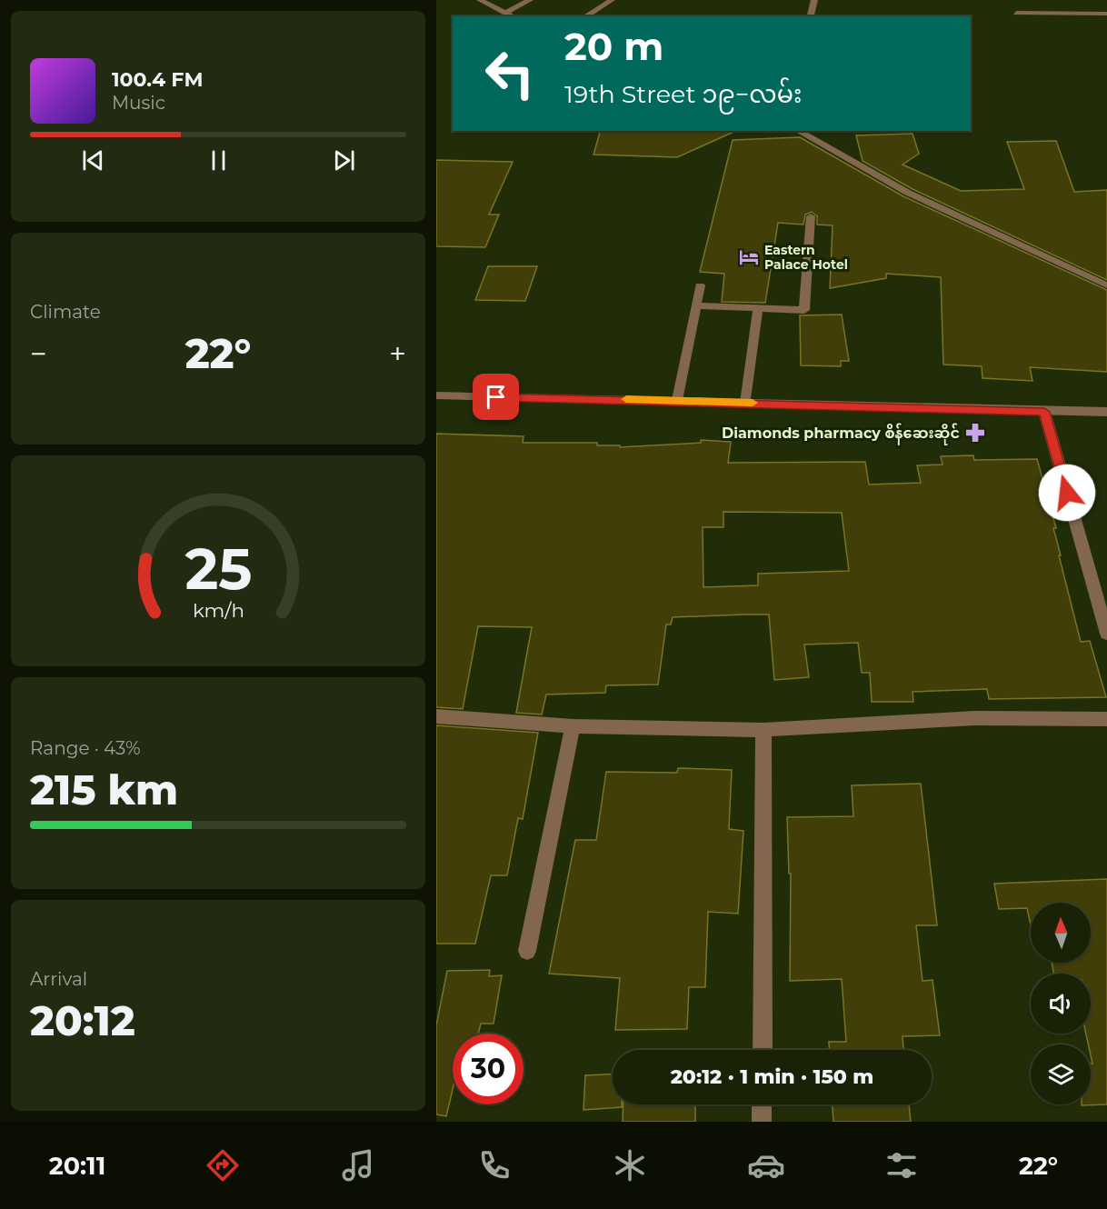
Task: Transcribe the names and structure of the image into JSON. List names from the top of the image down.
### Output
{
  "places": {
    "hotel": ["Eastern Palace Hotel"],
    "pharmacy": ["Diamonds pharmacy စိန်ဆေးဆိုင်"]
  },
  "north": "top",
  "page": {
    "turn": ["20 m", "19th Street ၁၉−လမ်း"],
    "song": ["100.4 FM", "Music"],
    "tile": [
      "Climate",
      ["Range · 43%", "215 km"],
      ["Arrival", "20:12"]
    ],
    "heat": ["−", "22°", "+"],
    "limit": "30",
    "trip": "20:12 · 1 min · 150 m",
    "tabs": ["20:11", "22°"],
    "gauge": ["25", "km/h"]
  }
}
